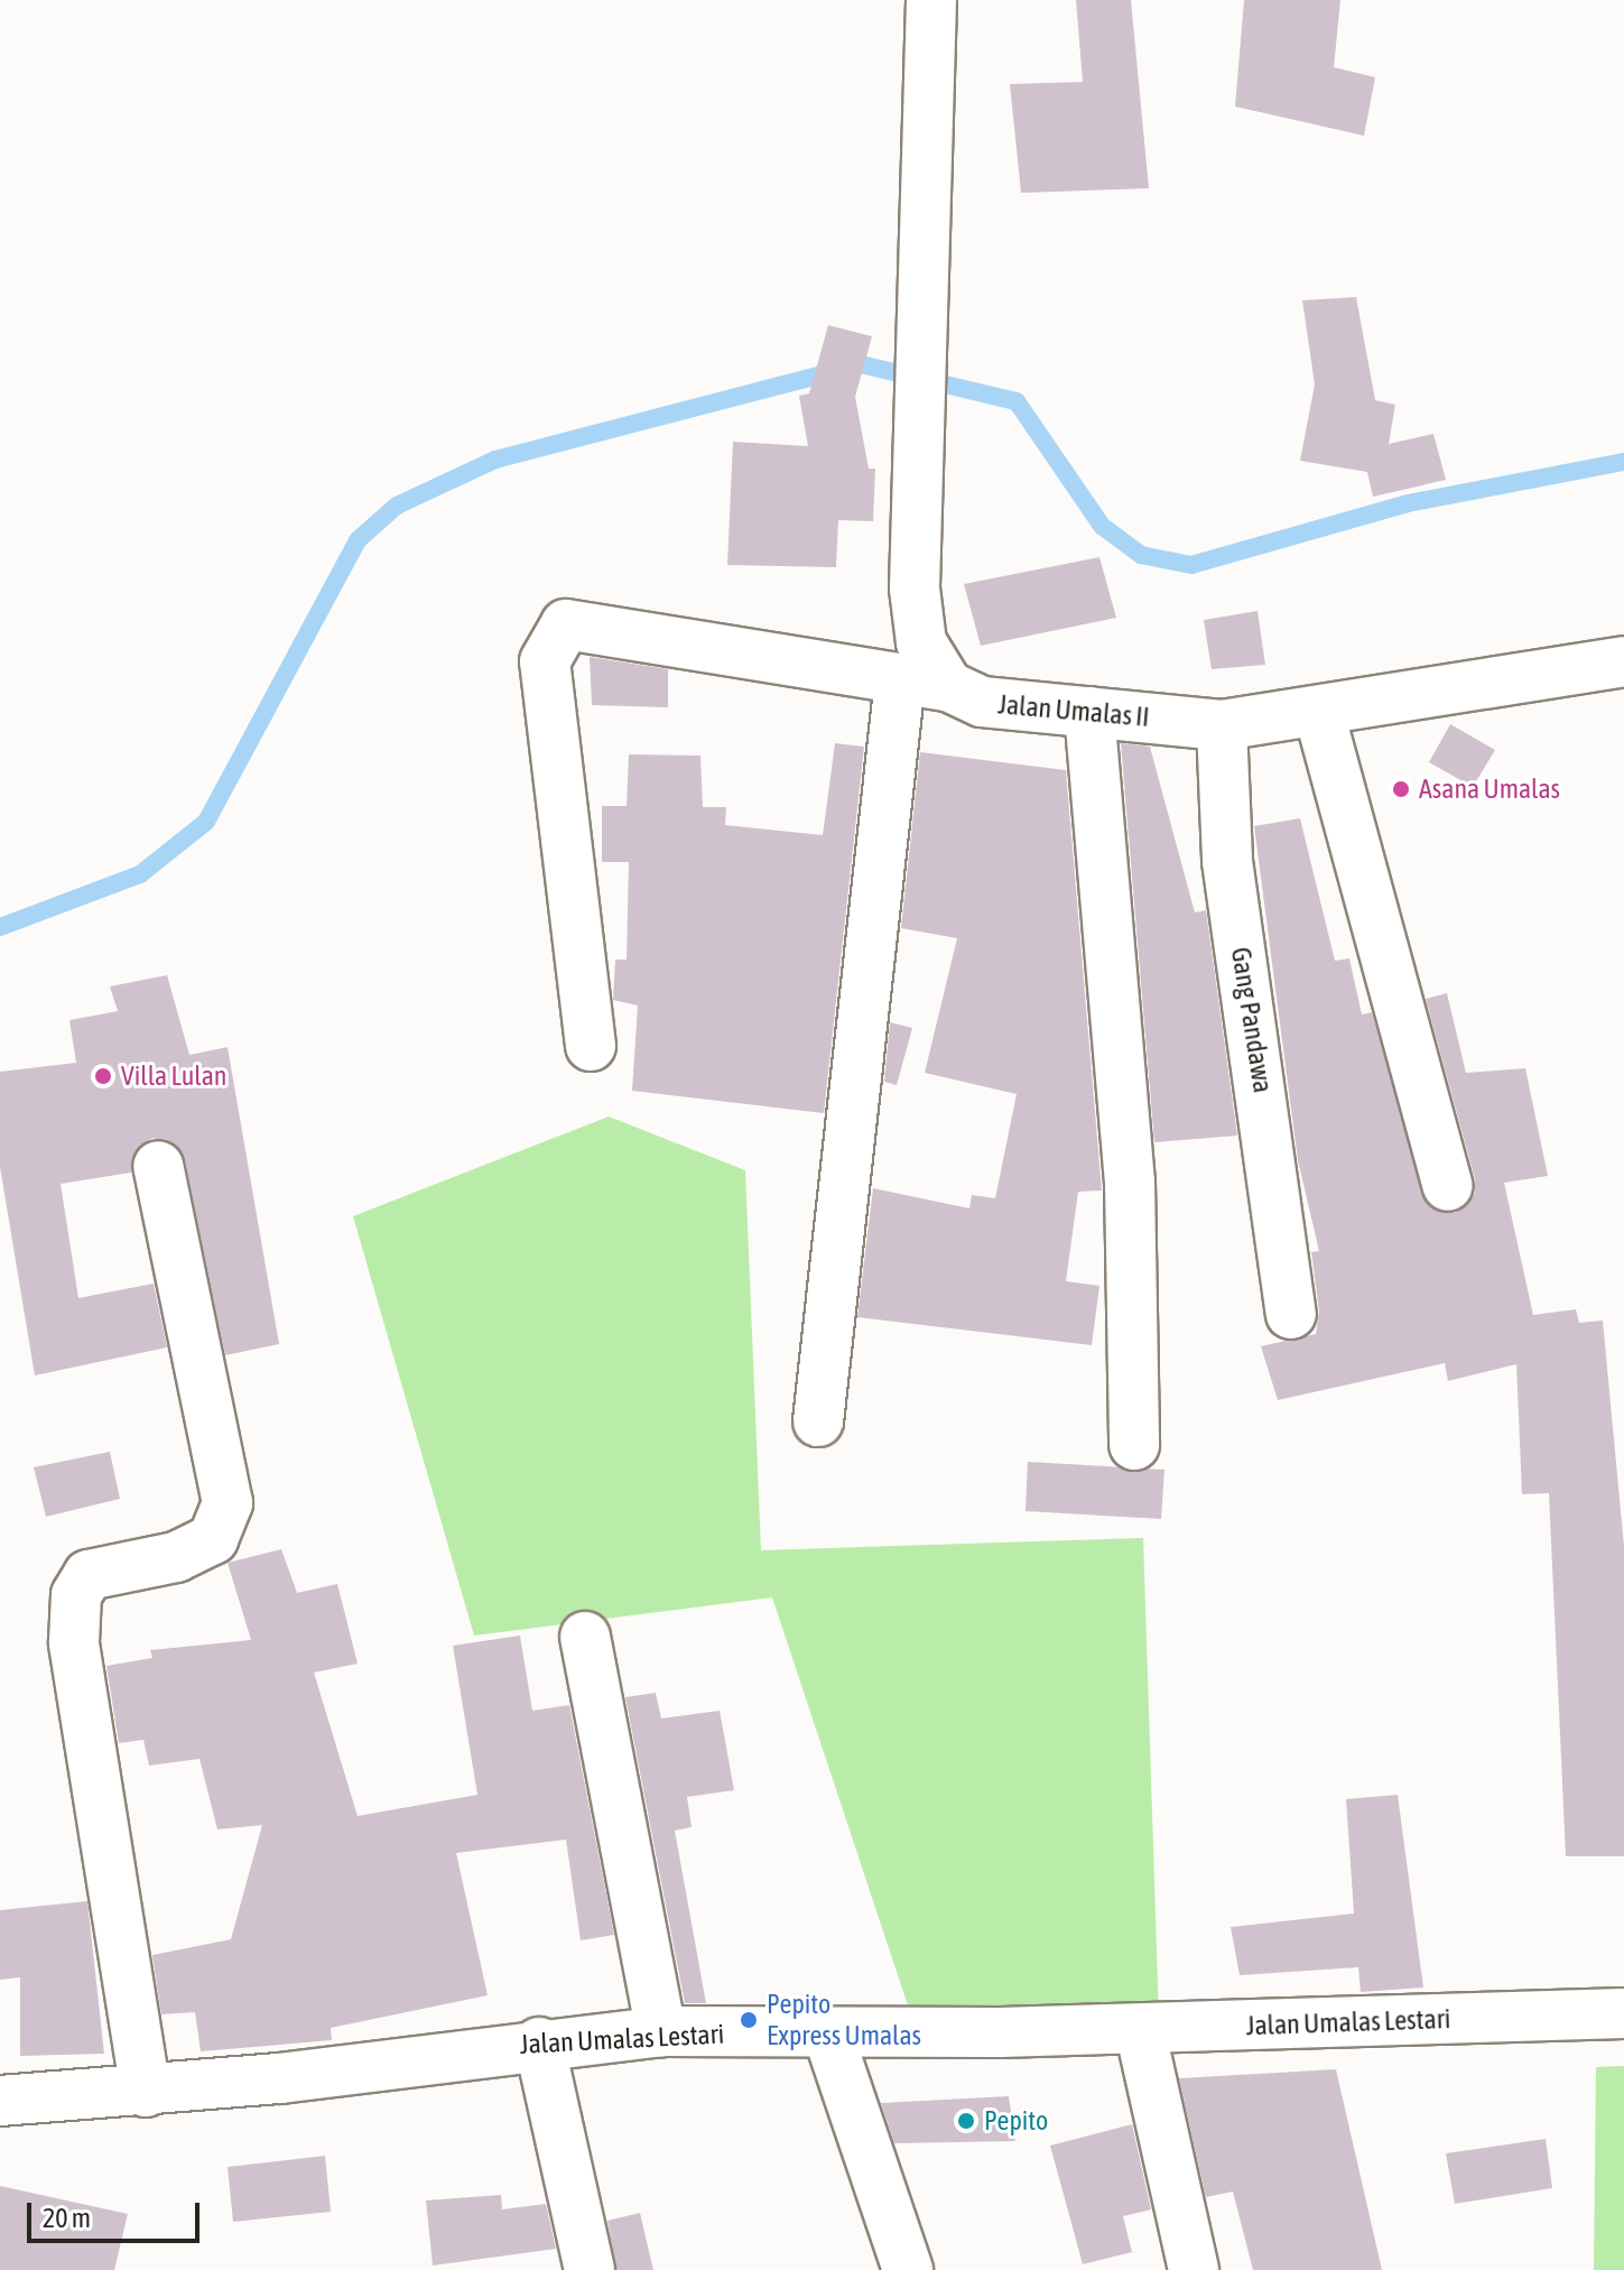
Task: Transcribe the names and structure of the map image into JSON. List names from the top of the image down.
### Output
{
  "streets": {
    "street": ["Jalan Umalas II", "Gang Pandawa", "Jalan Umalas Lestari"]
  },
  "crossings": [
    ["Jalan Umalas II", "Gang Pandawa"]
  ],
  "places": [
    "Asana Umalas",
    "Villa Lulan",
    "Pepito Express Umalas",
    "Pepito"
  ],
  "scale_bar": "20 m"
}
